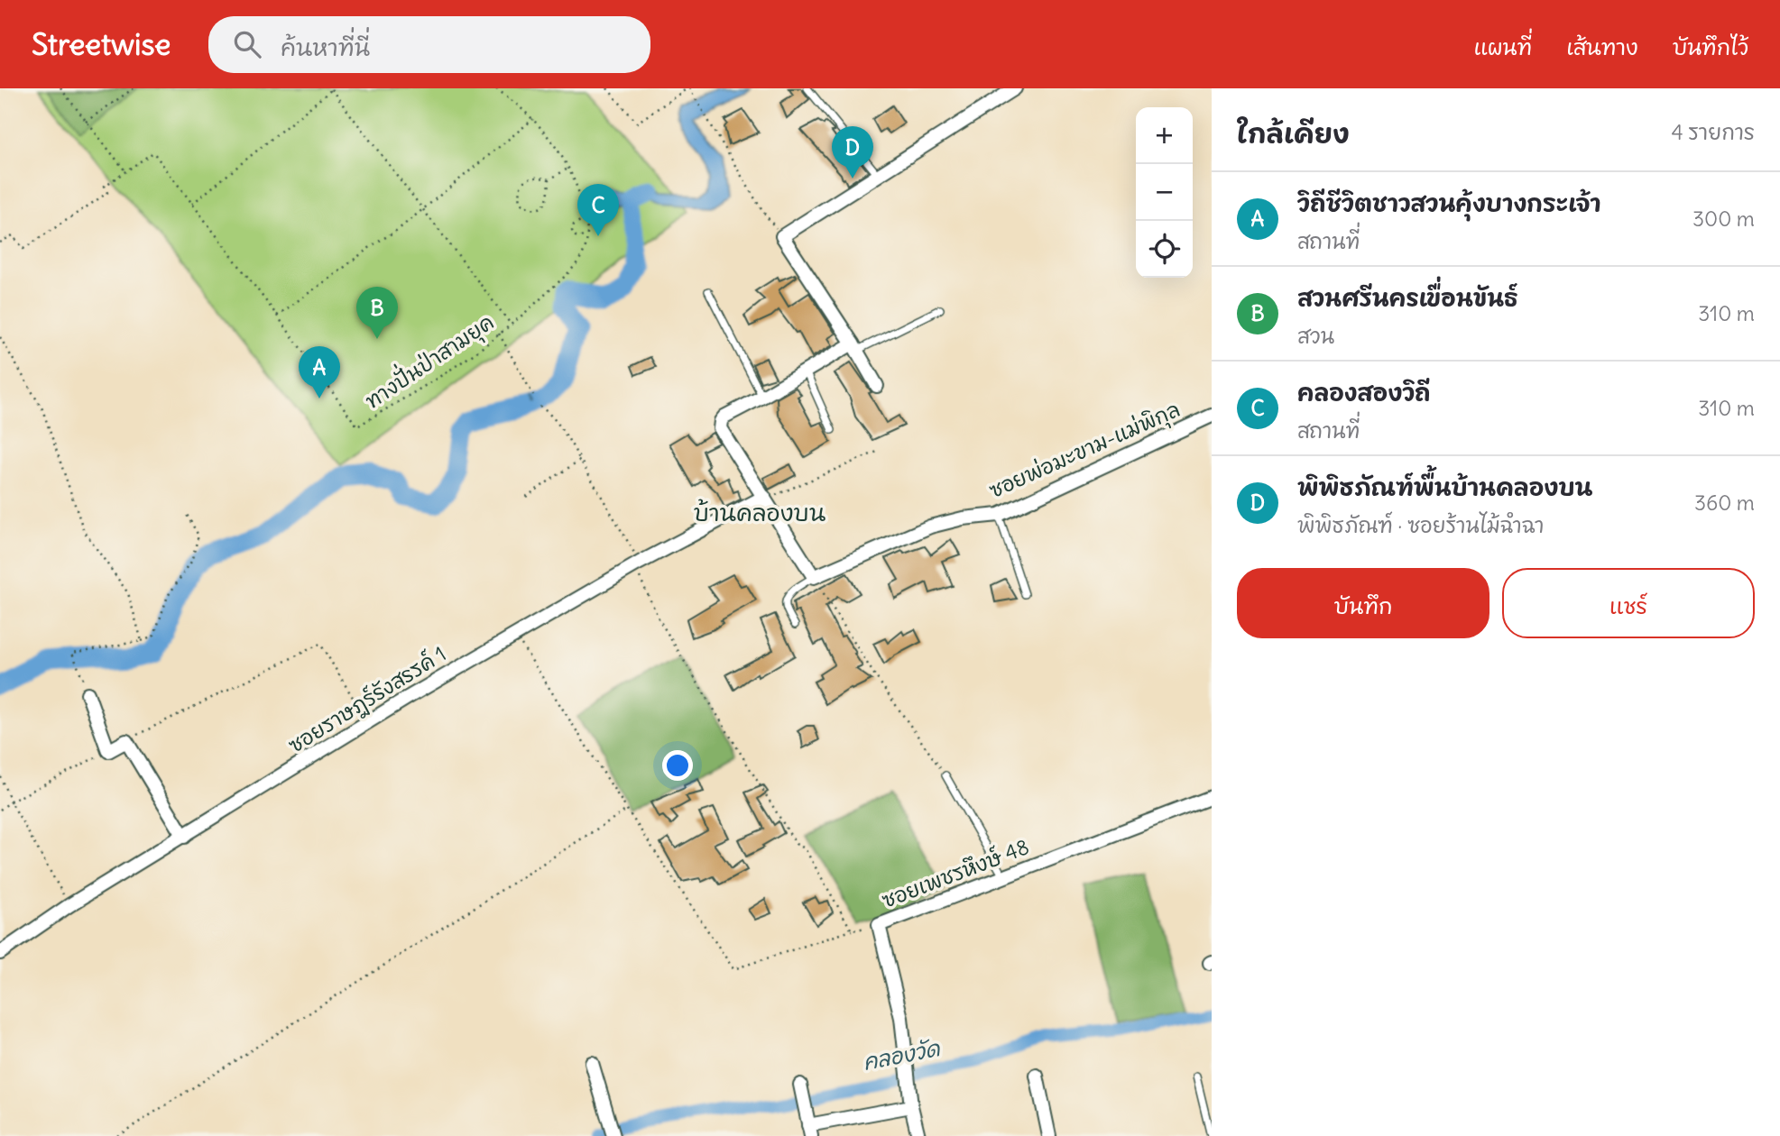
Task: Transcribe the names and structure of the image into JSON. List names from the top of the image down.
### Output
{
  "streets": {
    "street": ["ซอยพ่อมะขาม-แม่พิกุล", "ซอยราษฎร์รังสรรค์ 1", "ซอยเพชรหึงษ์ 48"],
    "path": ["ทางปั่นป่าสามยุค"]
  },
  "districts": ["บ้านคลองบน"],
  "water": ["คลองวัด"],
  "page": {
    "header": "Streetwise",
    "search": "ค้นหาที่นี่",
    "nav": ["แผนที่", "เส้นทาง", "บันทึกไว้"],
    "heading": ["ใกล้เคียง", "4 รายการ"],
    "map_buttons": ["+", "−"],
    "pins": [
      "D",
      "C",
      "B",
      "A"
    ],
    "list": [
      {
        "mark": "A",
        "name": "วิถีชีวิตชาวสวนคุ้งบางกระเจ้า",
        "note": "สถานที่",
        "value": "300 m"
      },
      {
        "mark": "B",
        "name": "สวนศรีนครเขื่อนขันธ์",
        "note": "สวน",
        "value": "310 m"
      },
      {
        "mark": "C",
        "name": "คลองสองวิถี",
        "note": "สถานที่",
        "value": "310 m"
      },
      {
        "mark": "D",
        "name": "พิพิธภัณฑ์พื้นบ้านคลองบน",
        "note": "พิพิธภัณฑ์ · ซอยร้านไม้ฉำฉา",
        "value": "360 m"
      }
    ],
    "buttons": ["บันทึก", "แชร์"]
  }
}
